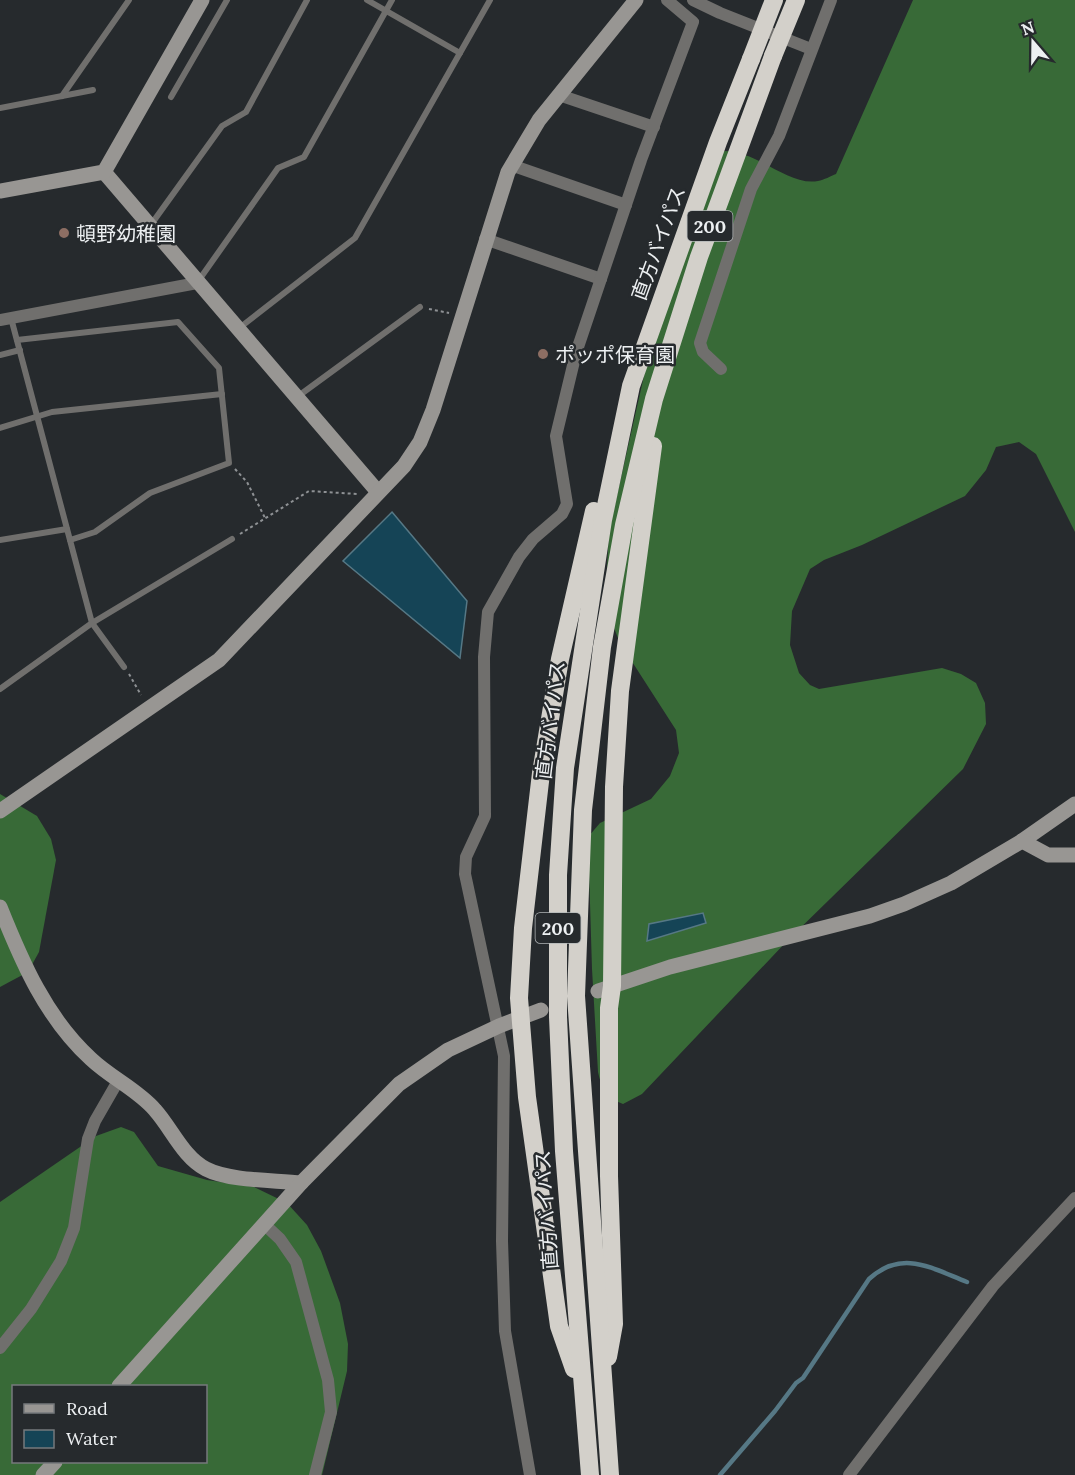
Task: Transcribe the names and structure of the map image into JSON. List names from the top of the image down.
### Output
{
  "streets": {
    "highway": ["200", "直方バイパス"]
  },
  "places": ["頓野幼稚園", "ポッポ保育園"],
  "legend": ["Road", "Water"],
  "north": "top"
}
